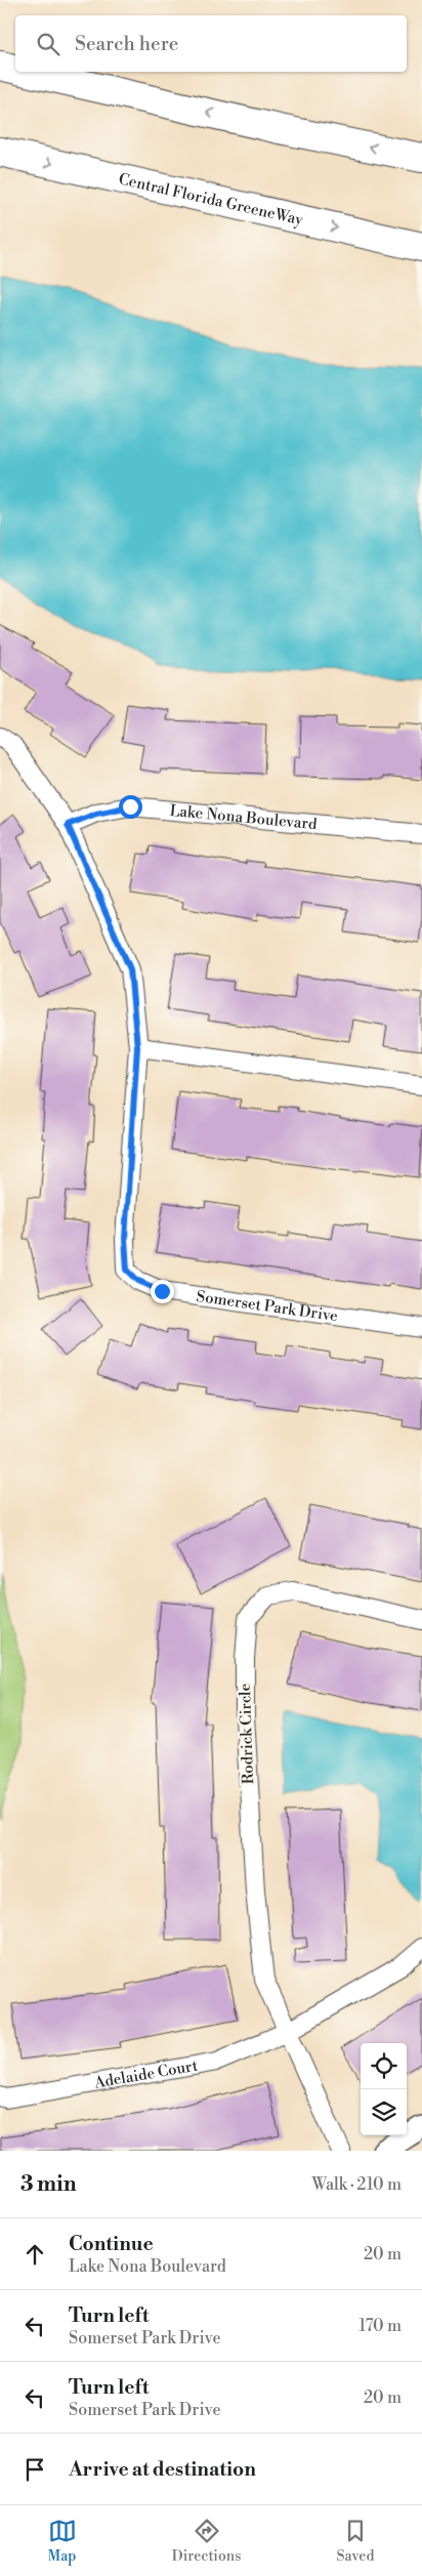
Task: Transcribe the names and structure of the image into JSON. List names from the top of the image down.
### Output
{
  "streets": {
    "highway": ["Central Florida GreeneWay"],
    "street": [
      "Lake Nona Boulevard",
      "Somerset Park Drive",
      "Rodrick Circle",
      "Adelaide Court"
    ]
  },
  "crossings": [
    ["Lake Nona Boulevard", "Somerset Park Drive"],
    ["Rodrick Circle", "Adelaide Court"]
  ],
  "page": {
    "search": "Search here",
    "heading": ["3 min", "Walk · 210 m"],
    "list": [
      ["Continue", "Lake Nona Boulevard", "20 m"],
      ["Turn left", "Somerset Park Drive", "170 m"],
      ["Turn left", "Somerset Park Drive", "20 m"],
      "Arrive at destination"
    ],
    "nav": ["Map", "Directions", "Saved"]
  }
}
